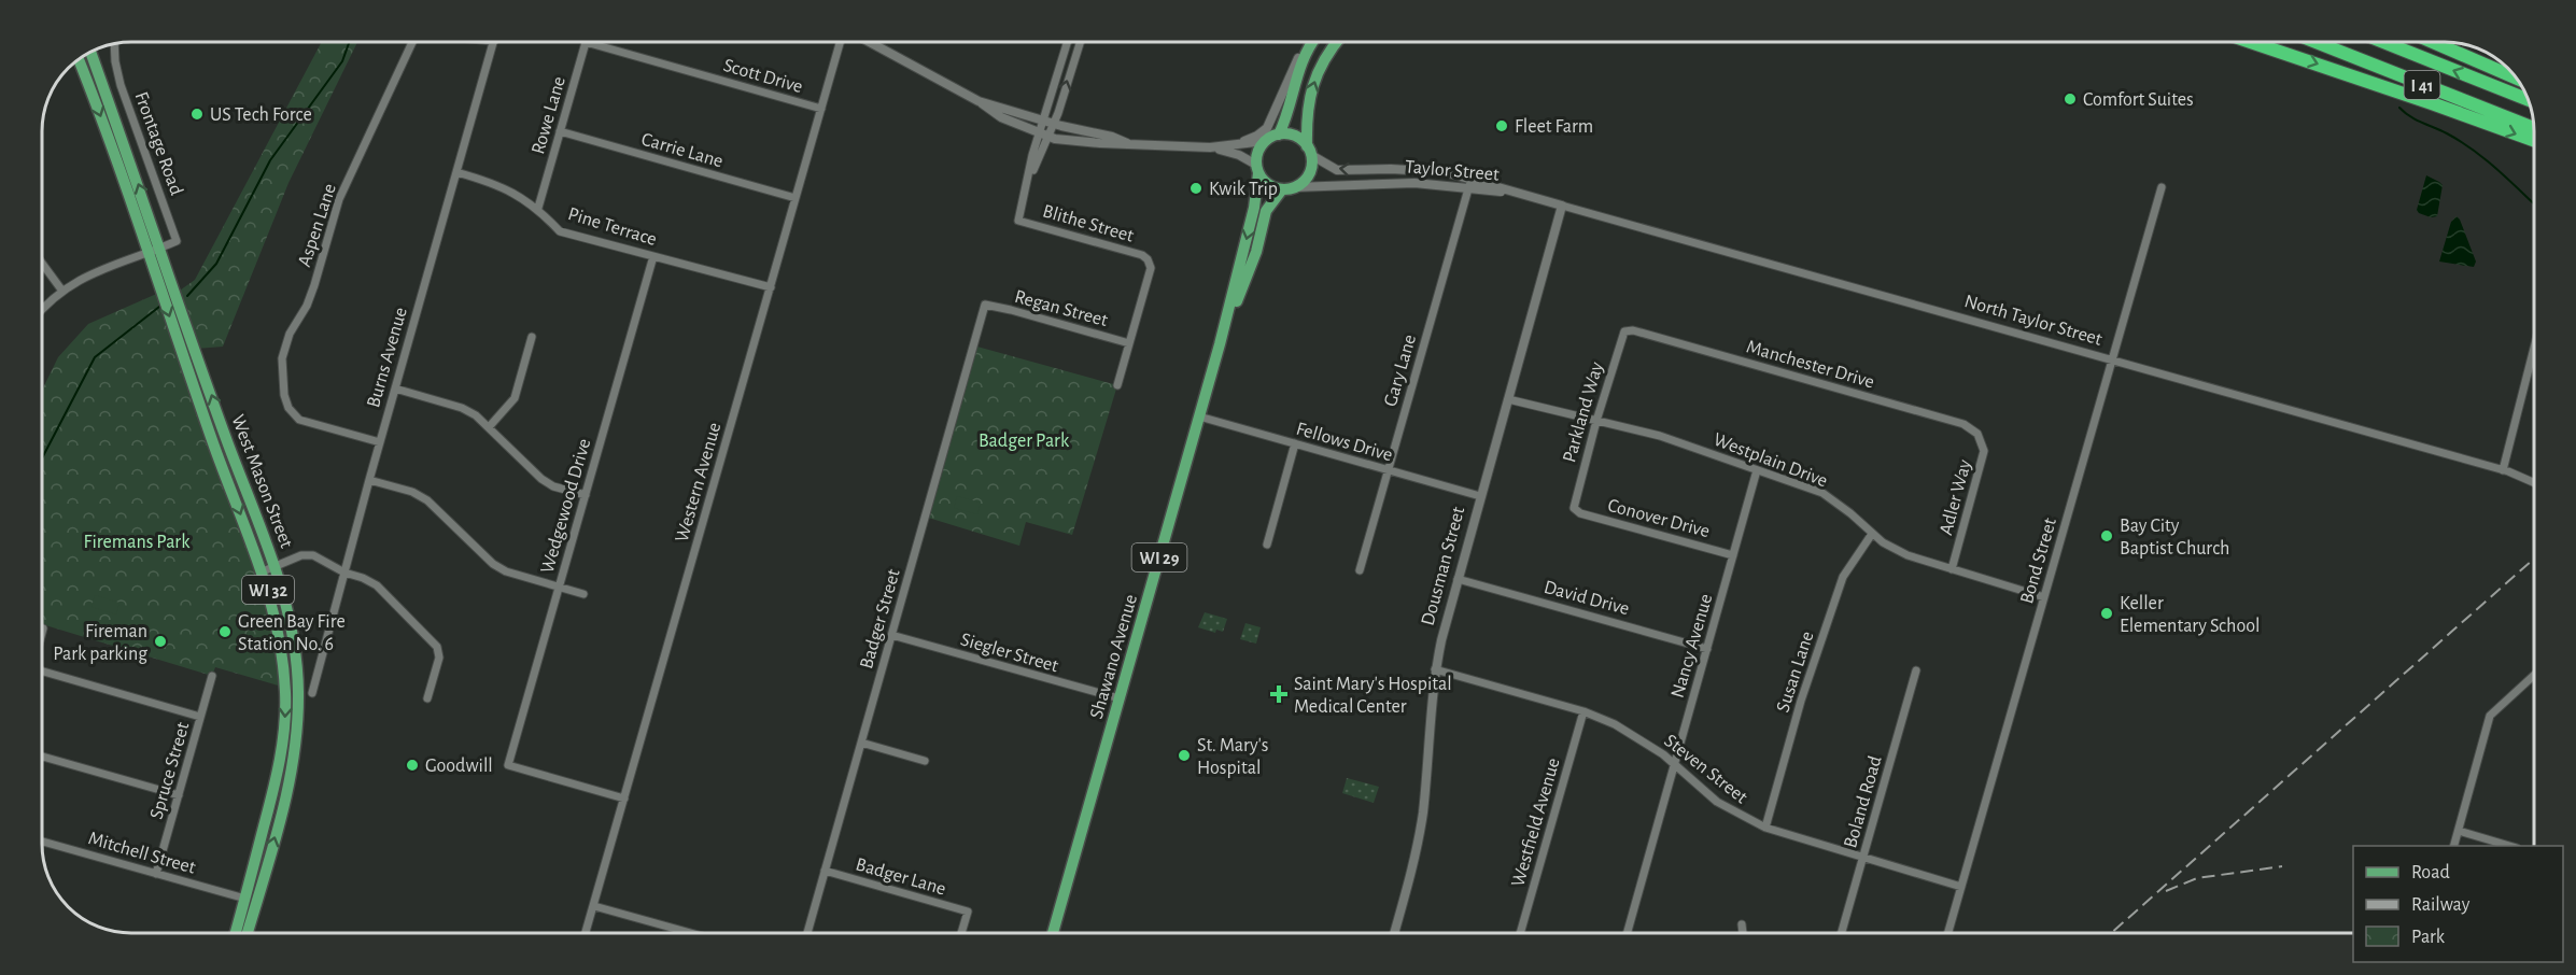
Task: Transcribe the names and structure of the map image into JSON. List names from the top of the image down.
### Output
{
  "streets": {
    "highway": ["I 41"],
    "main road": [
      "West Mason Street",
      "WI 29",
      "WI 32",
      "Shawano Avenue"
    ],
    "street": [
      "Scott Drive",
      "Rowe Lane",
      "Frontage Road",
      "Carrie Lane",
      "Taylor Street",
      "Blithe Street",
      "Aspen Lane",
      "Pine Terrace",
      "Regan Street",
      "North Taylor Street",
      "Burns Avenue",
      "Manchester Drive",
      "Gary Lane",
      "Parkland Way",
      "Fellows Drive",
      "Westplain Drive",
      "Western Avenue",
      "Adler Way",
      "Wedgewood Drive",
      "Conover Drive",
      "Bond Street",
      "Dousman Street",
      "David Drive",
      "Badger Street",
      "Nancy Avenue",
      "Siegler Street",
      "Susan Lane",
      "Steven Street",
      "Spruce Street",
      "Boland Road",
      "Westfield Avenue",
      "Mitchell Street",
      "Badger Lane"
    ]
  },
  "crossings": [
    ["Scott Drive", "Rowe Lane"],
    ["Scott Drive", "Western Avenue"],
    ["Rowe Lane", "Carrie Lane"],
    ["Rowe Lane", "Pine Terrace"],
    ["Frontage Road", "West Mason Street"],
    ["Carrie Lane", "Western Avenue"],
    ["Taylor Street", "North Taylor Street"],
    ["Taylor Street", "Gary Lane"],
    ["Taylor Street", "WI 29"],
    ["Taylor Street", "Shawano Avenue"],
    ["Blithe Street", "Regan Street"],
    ["Aspen Lane", "Burns Avenue"],
    ["Pine Terrace", "Burns Avenue"],
    ["Pine Terrace", "Western Avenue"],
    ["Pine Terrace", "Wedgewood Drive"],
    ["Regan Street", "Badger Street"],
    ["North Taylor Street", "Bond Street"],
    ["North Taylor Street", "Dousman Street"],
    ["Manchester Drive", "Parkland Way"],
    ["Manchester Drive", "Adler Way"],
    ["Gary Lane", "Fellows Drive"],
    ["Parkland Way", "Westplain Drive"],
    ["Parkland Way", "Conover Drive"],
    ["Fellows Drive", "Dousman Street"],
    ["Fellows Drive", "Shawano Avenue"],
    ["Westplain Drive", "Adler Way"],
    ["Westplain Drive", "Bond Street"],
    ["Westplain Drive", "Dousman Street"],
    ["Westplain Drive", "Nancy Avenue"],
    ["Westplain Drive", "Susan Lane"],
    ["West Mason Street", "Mitchell Street"],
    ["Western Avenue", "Wedgewood Drive"],
    ["Conover Drive", "Nancy Avenue"],
    ["WI 29", "Shawano Avenue"],
    ["Bond Street", "Steven Street"],
    ["Dousman Street", "David Drive"],
    ["Dousman Street", "Steven Street"],
    ["David Drive", "Nancy Avenue"],
    ["Badger Street", "Siegler Street"],
    ["Badger Street", "Badger Lane"],
    ["Nancy Avenue", "Steven Street"],
    ["Siegler Street", "Shawano Avenue"],
    ["Susan Lane", "Steven Street"],
    ["Steven Street", "Boland Road"],
    ["Steven Street", "Westfield Avenue"],
    ["Spruce Street", "Mitchell Street"]
  ],
  "parks": ["Badger Park", "Firemans Park"],
  "places": {
    "other": [
      "Comfort Suites",
      "US Tech Force",
      "Fleet Farm",
      "Kwik Trip",
      "Bay City Baptist Church",
      "Keller Elementary School",
      "Green Bay Fire Station No. 6",
      "Fireman Park parking",
      "St. Mary's Hospital",
      "Goodwill"
    ],
    "health": ["Saint Mary's Hospital Medical Center"]
  },
  "legend": ["Road", "Railway", "Park"]
}
